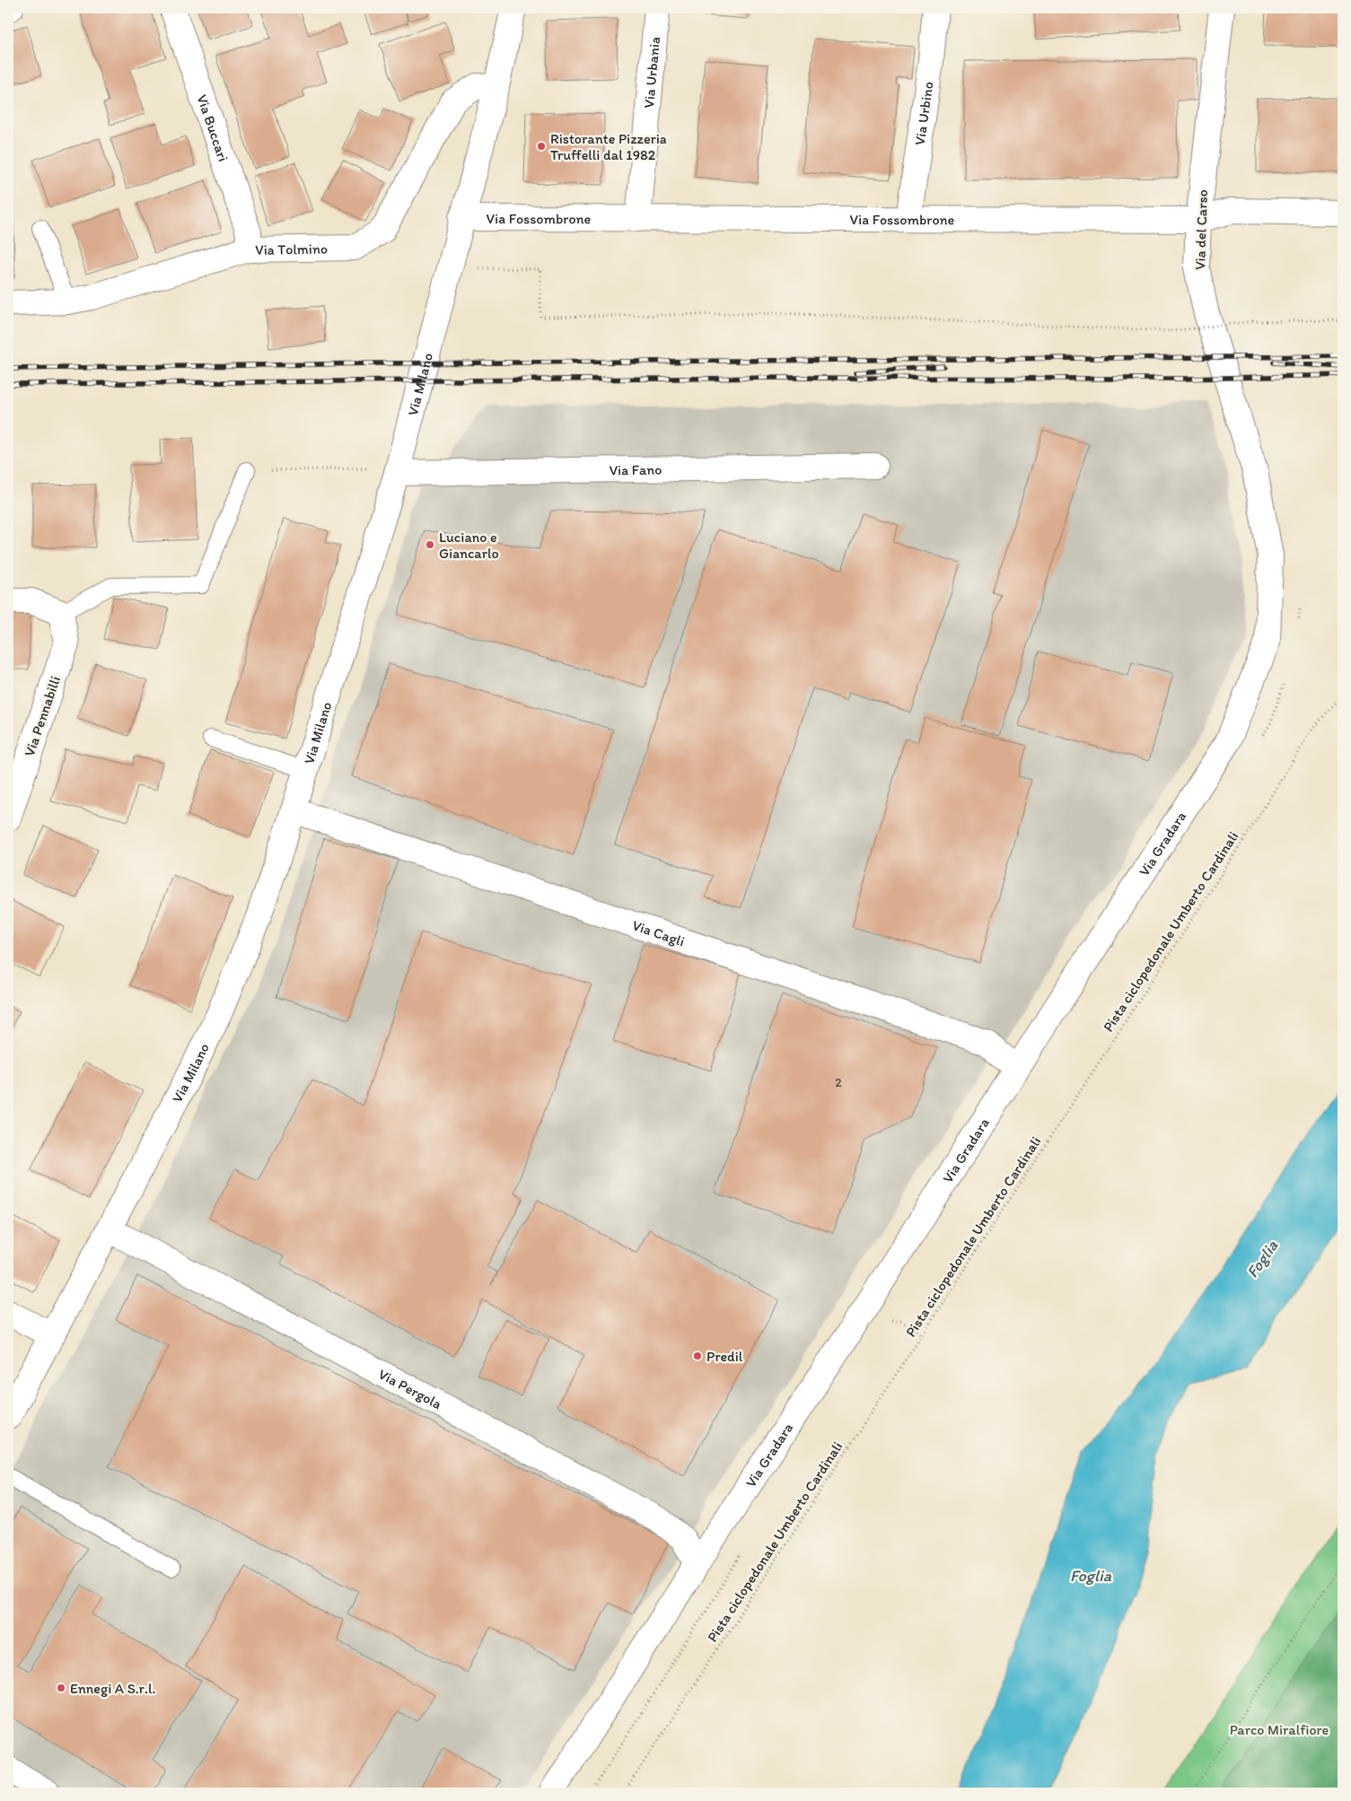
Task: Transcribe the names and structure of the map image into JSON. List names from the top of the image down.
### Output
{
  "streets": {
    "street": [
      "Via Urbania",
      "Via Urbino",
      "Via Buccari",
      "Via Fossombrone",
      "Via del Carso",
      "Via Tolmino",
      "Via Milano",
      "Via Fano",
      "Via Pennabilli",
      "Via Gradara",
      "Via Cagli",
      "Via Pergola"
    ],
    "path": ["Pista ciclopedonale Umberto Cardinali"]
  },
  "crossings": [
    ["Via Urbania", "Via Fossombrone"],
    ["Via Urbino", "Via Fossombrone"],
    ["Via Buccari", "Via Tolmino"],
    ["Via Fossombrone", "Via del Carso"],
    ["Via Fossombrone", "Via Milano"],
    ["Via del Carso", "Via Gradara"],
    ["Via Tolmino", "Via Milano"],
    ["Via Milano", "Via Fano"],
    ["Via Milano", "Via Cagli"],
    ["Via Milano", "Via Pergola"],
    ["Via Gradara", "Via Cagli"],
    ["Via Gradara", "Via Pergola"]
  ],
  "water": ["Foglia"],
  "parks": ["Parco Miralfiore"],
  "places": [
    "Ristorante Pizzeria Truffelli dal 1982",
    "Luciano e Giancarlo",
    "Predil",
    "Ennegi A S.r.l."
  ],
  "house_numbers": ["2"]
}
